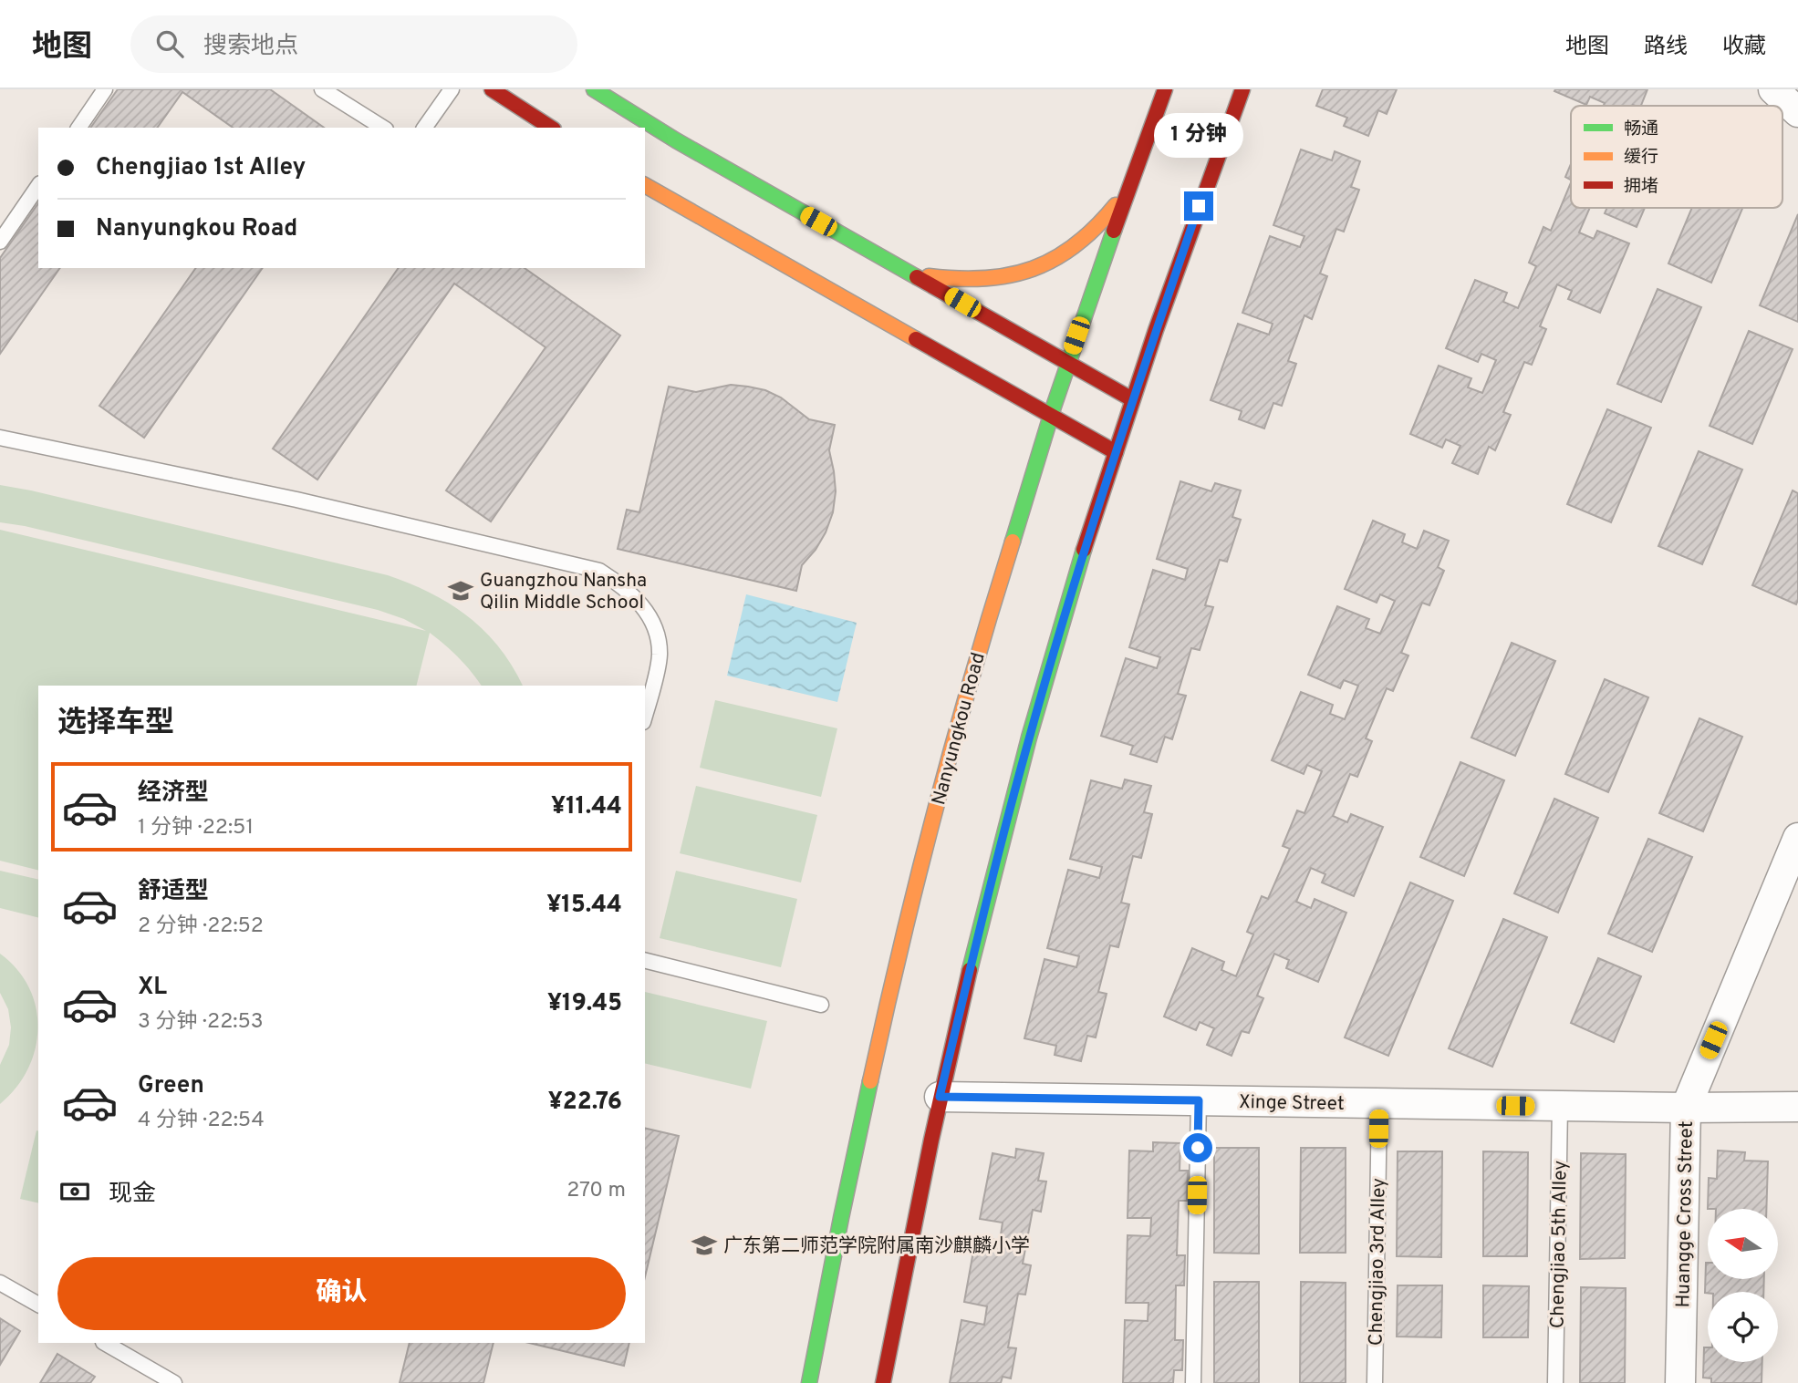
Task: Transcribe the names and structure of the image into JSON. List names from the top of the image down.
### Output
{
  "streets": {
    "main road": ["Nanyungkou Road"],
    "street": ["Xinge Street", "Huangge Cross Street"],
    "lane": ["Chengjiao 5th Alley", "Chengjiao 3rd Alley"]
  },
  "crossings": [
    ["Xinge Street", "Huangge Cross Street"],
    ["Xinge Street", "Chengjiao 5th Alley"],
    ["Xinge Street", "Chengjiao 3rd Alley"]
  ],
  "places": {
    "school or university": ["Guangzhou Nansha Qilin Middle School", "广东第二师范学院附属南沙麒麟小学"]
  },
  "legend": ["畅通", "缓行", "拥堵"],
  "north": "left",
  "page": {
    "header": "地图",
    "search": "搜索地点",
    "nav": ["地图", "路线", "收藏"],
    "bubble": "1 分钟",
    "banner": ["Chengjiao 1st Alley", "Nanyungkou Road"],
    "heading": "选择车型",
    "list": [
      {
        "name": "经济型",
        "note": "1 分钟 · 22:51",
        "value": "¥11.44"
      },
      {
        "name": "舒适型",
        "note": "2 分钟 · 22:52",
        "value": "¥15.44"
      },
      {
        "name": "XL",
        "note": "3 分钟 · 22:53",
        "value": "¥19.45"
      },
      {
        "name": "Green",
        "note": "4 分钟 · 22:54",
        "value": "¥22.76"
      }
    ],
    "pay": ["现金", "270 m"],
    "buttons": "确认"
  }
}
